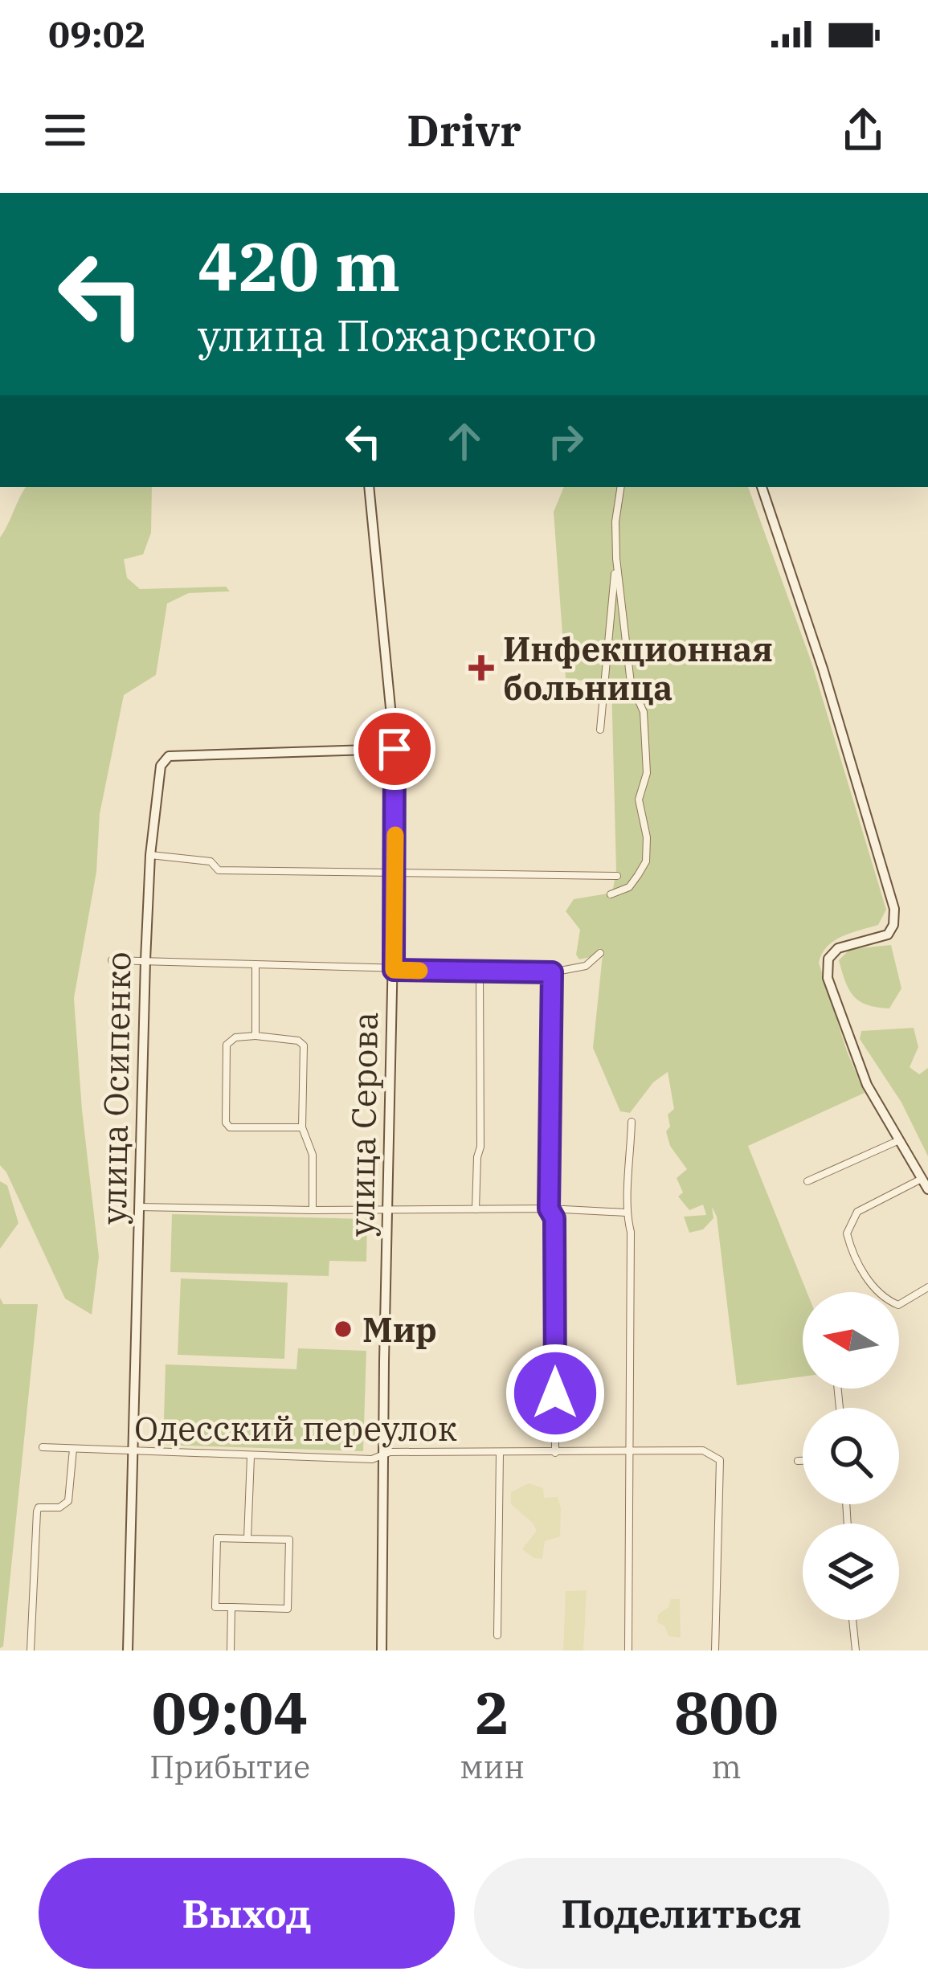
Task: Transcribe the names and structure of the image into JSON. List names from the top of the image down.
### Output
{
  "streets": {
    "street": ["улица Осипенко", "улица Серова", "Одесский переулок"]
  },
  "crossings": [
    ["улица Осипенко", "улица Серова"],
    ["улица Осипенко", "Одесский переулок"],
    ["улица Серова", "Одесский переулок"]
  ],
  "places": {
    "health": ["Инфекционная больница"],
    "other": ["Мир"]
  },
  "north": "left",
  "page": {
    "status": "09:02",
    "header": "Drivr",
    "turn": ["420 m", "улица Пожарского"],
    "eta": [
      "09:04",
      "Прибытие",
      "2",
      "мин",
      "800",
      "m"
    ],
    "buttons": ["Выход", "Поделиться"]
  }
}
